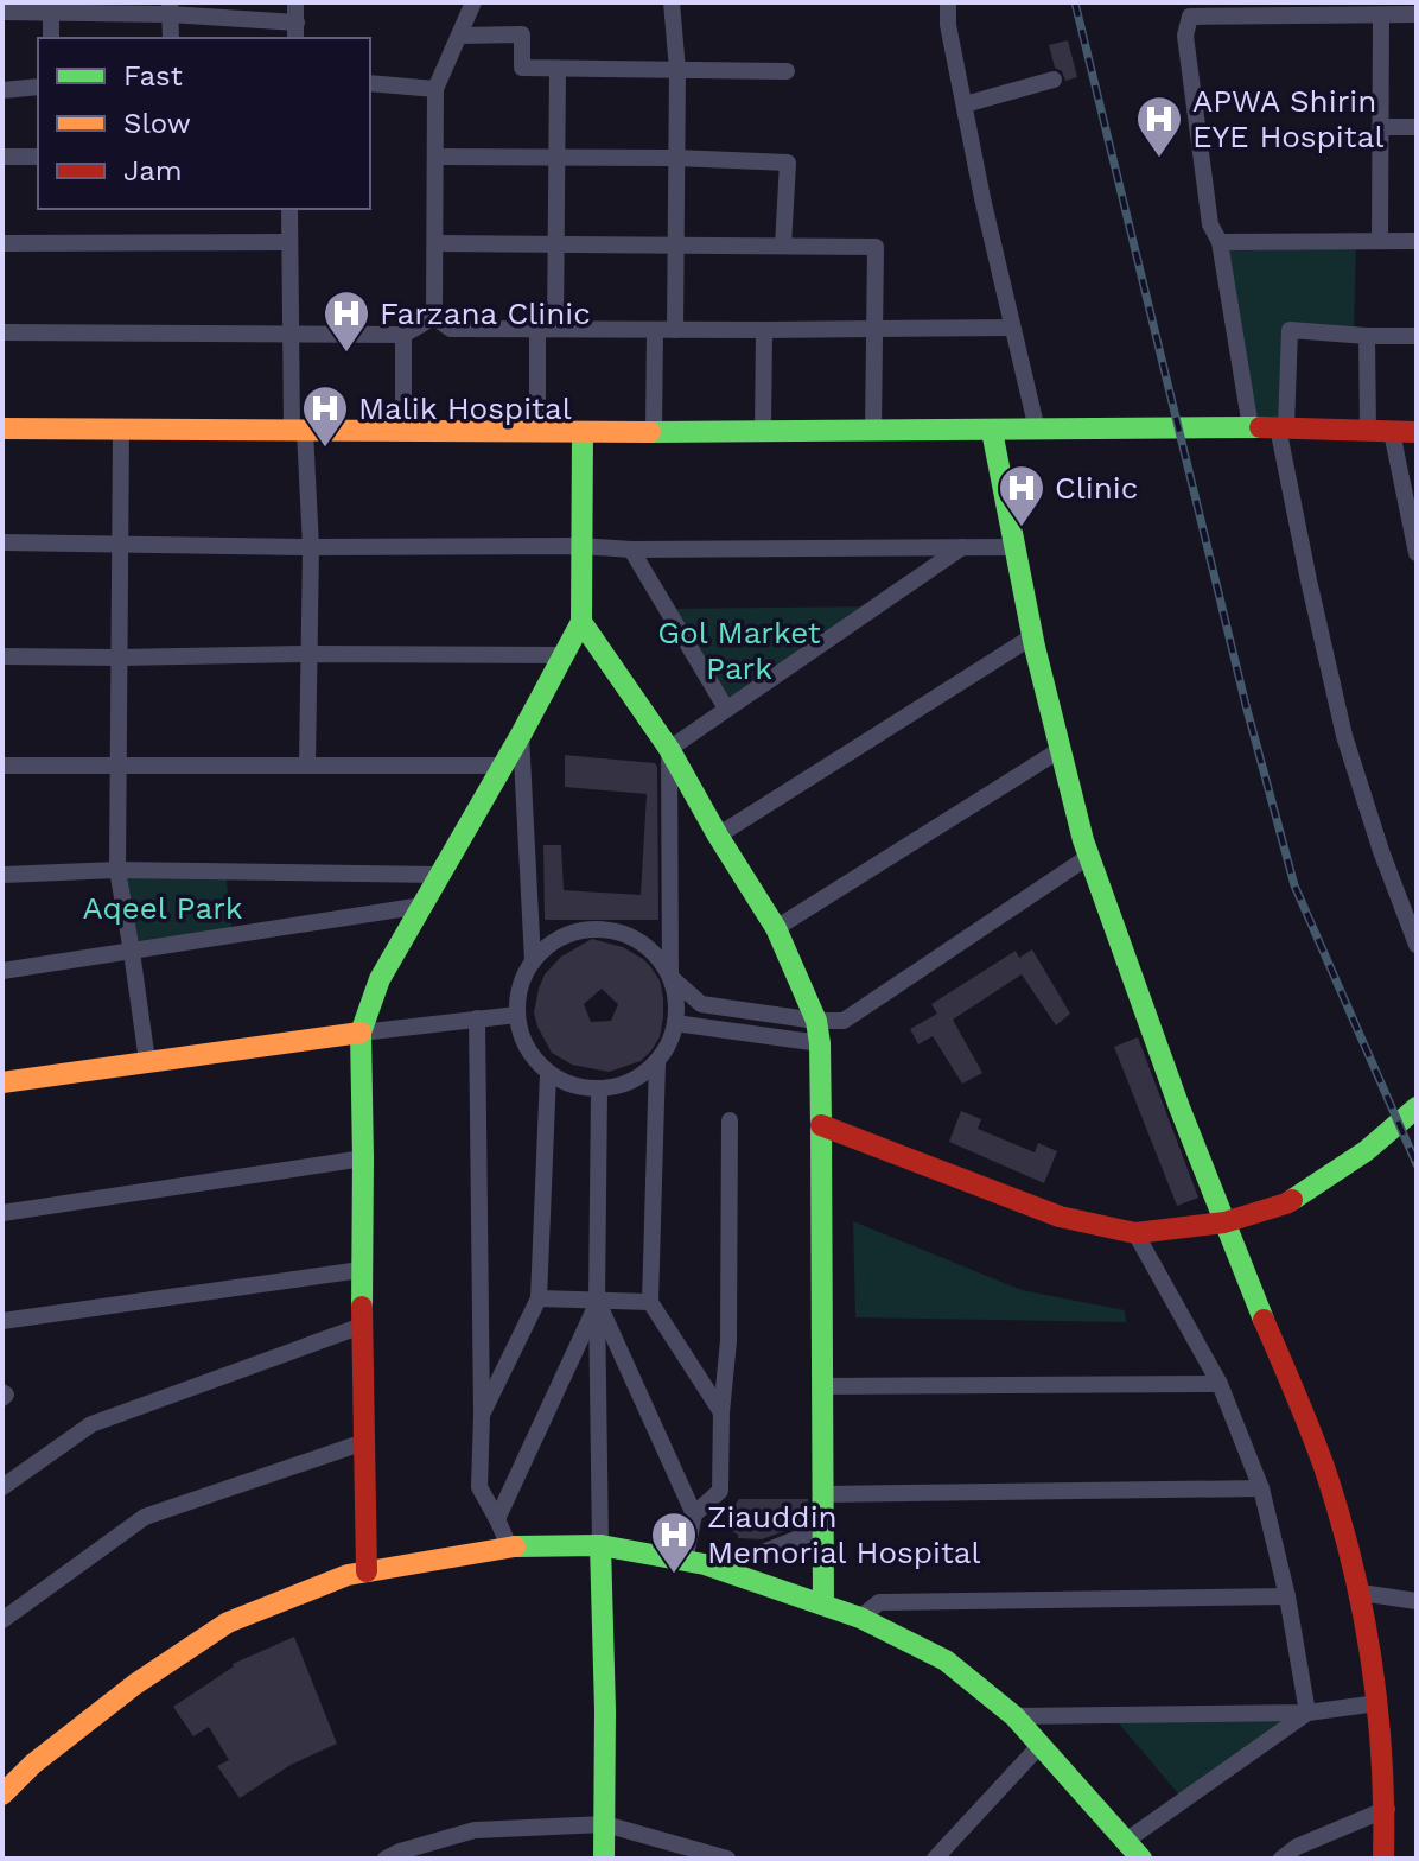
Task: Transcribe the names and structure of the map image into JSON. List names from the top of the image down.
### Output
{
  "parks": ["Gol Market Park", "Aqeel Park"],
  "places": {
    "hospital": [
      "APWA Shirin EYE Hospital",
      "Farzana Clinic",
      "Malik Hospital",
      "Clinic",
      "Ziauddin Memorial Hospital"
    ]
  },
  "legend": ["Fast", "Slow", "Jam"]
}
